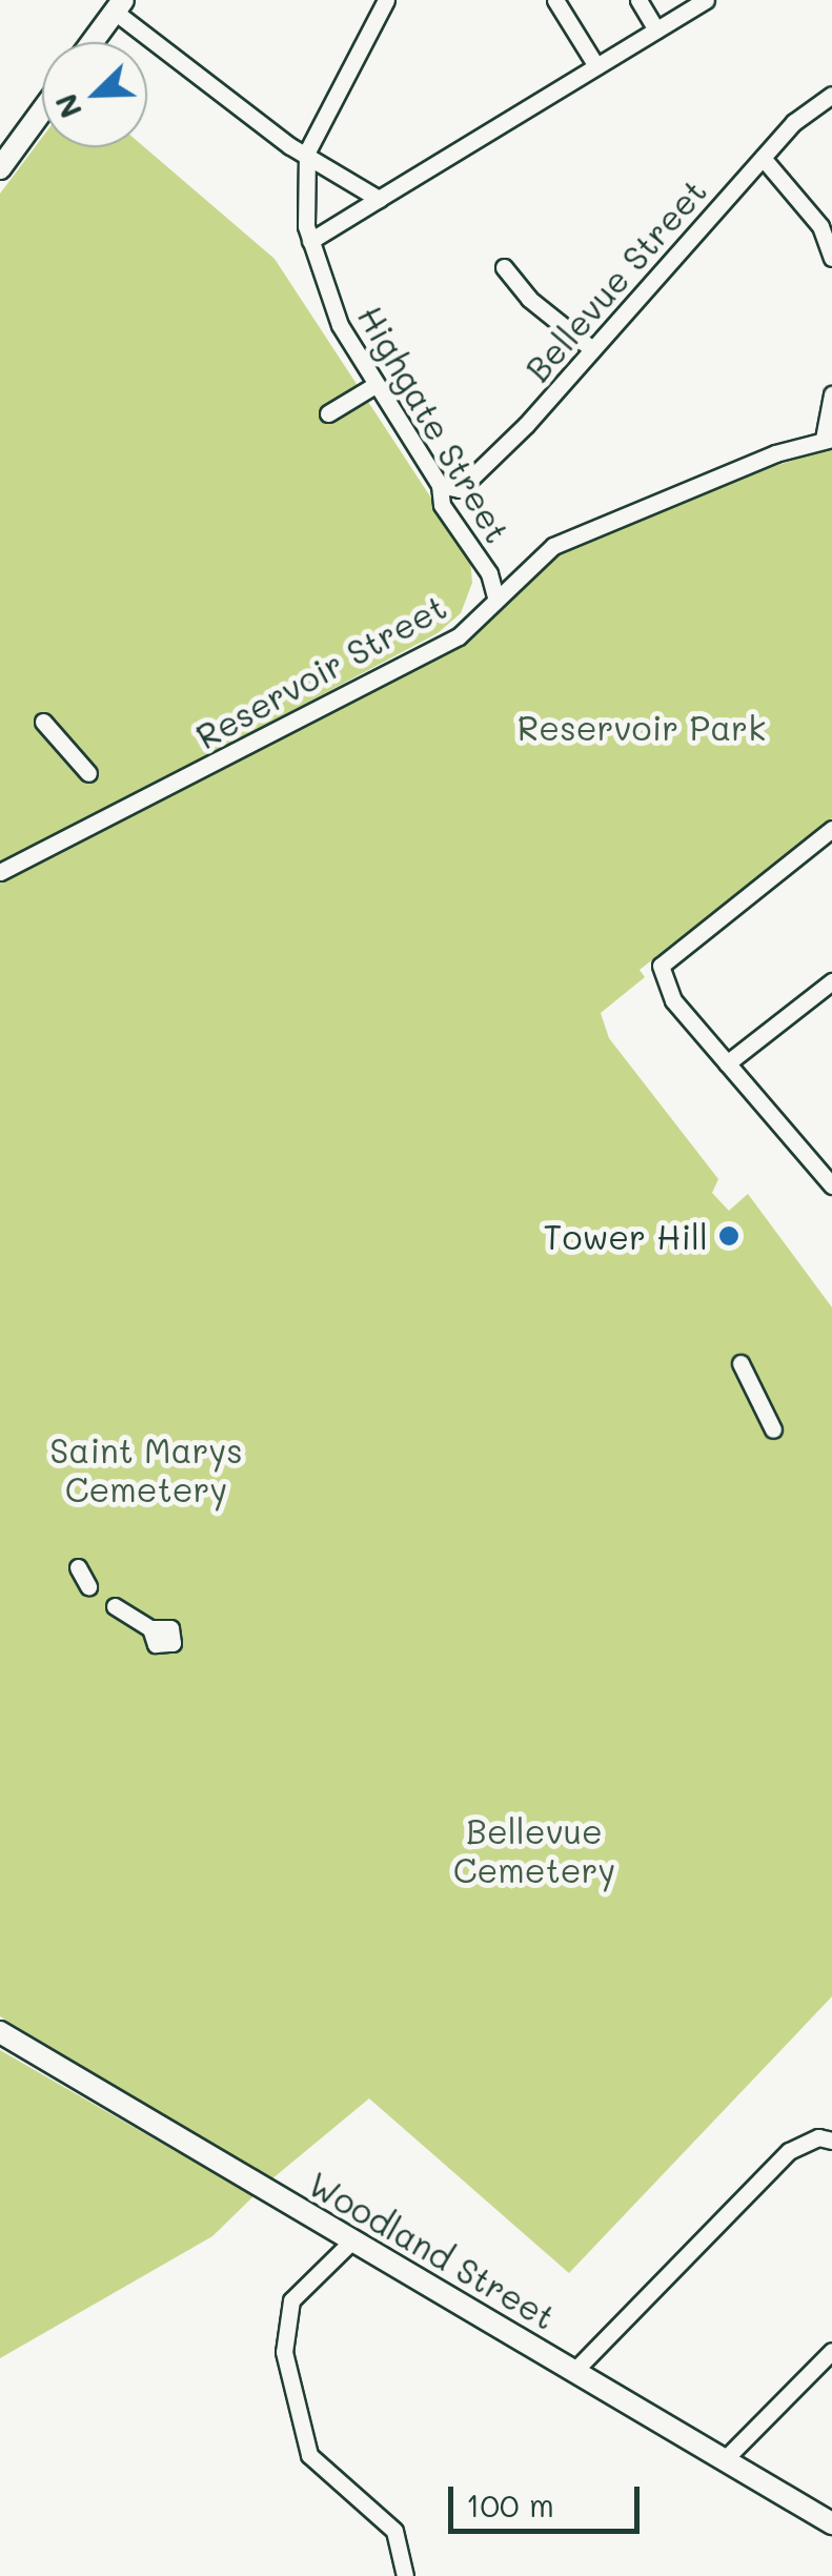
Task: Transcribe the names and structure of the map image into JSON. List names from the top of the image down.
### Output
{
  "streets": {
    "main road": ["Woodland Street"],
    "street": ["Bellevue Street", "Highgate Street", "Reservoir Street"]
  },
  "crossings": [
    ["Bellevue Street", "Highgate Street"],
    ["Highgate Street", "Reservoir Street"]
  ],
  "parks": ["Reservoir Park", "Saint Marys Cemetery", "Bellevue Cemetery"],
  "places": ["Tower Hill"],
  "scale_bar": "100 m",
  "north": "bottom left"
}
